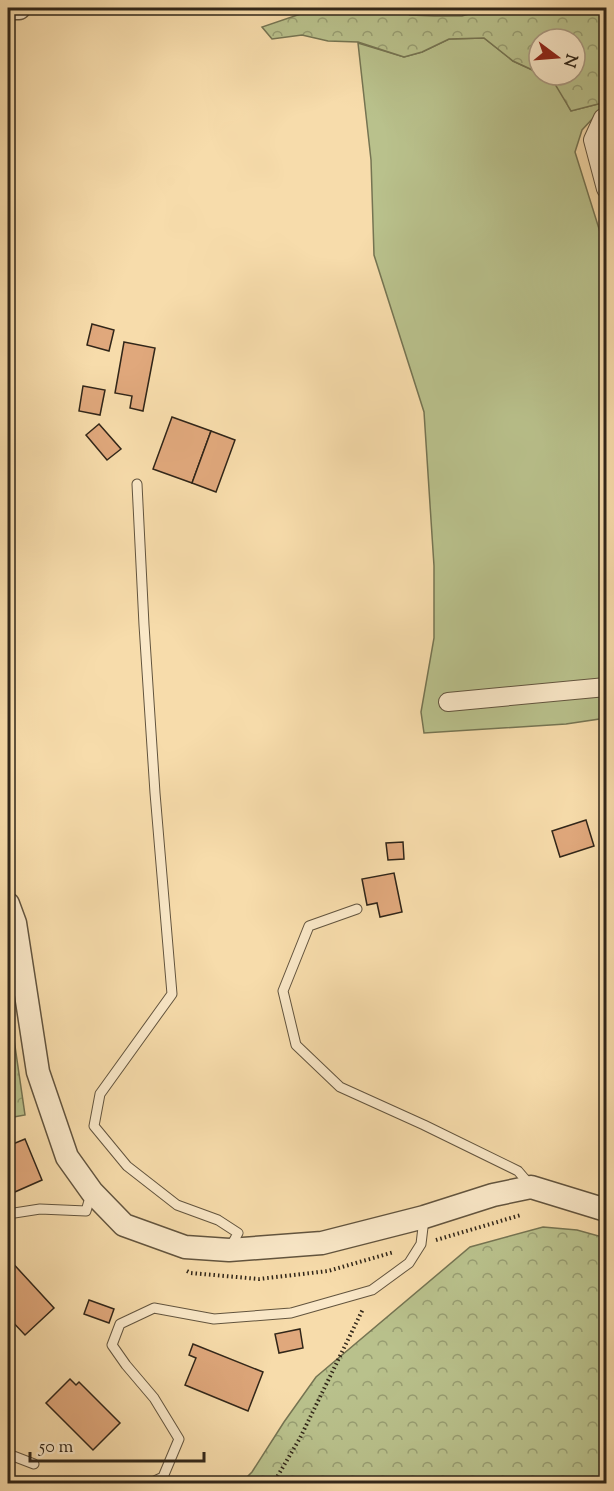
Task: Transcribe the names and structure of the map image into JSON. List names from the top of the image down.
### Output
{
  "scale_bar": "50 m",
  "north": "right"
}
